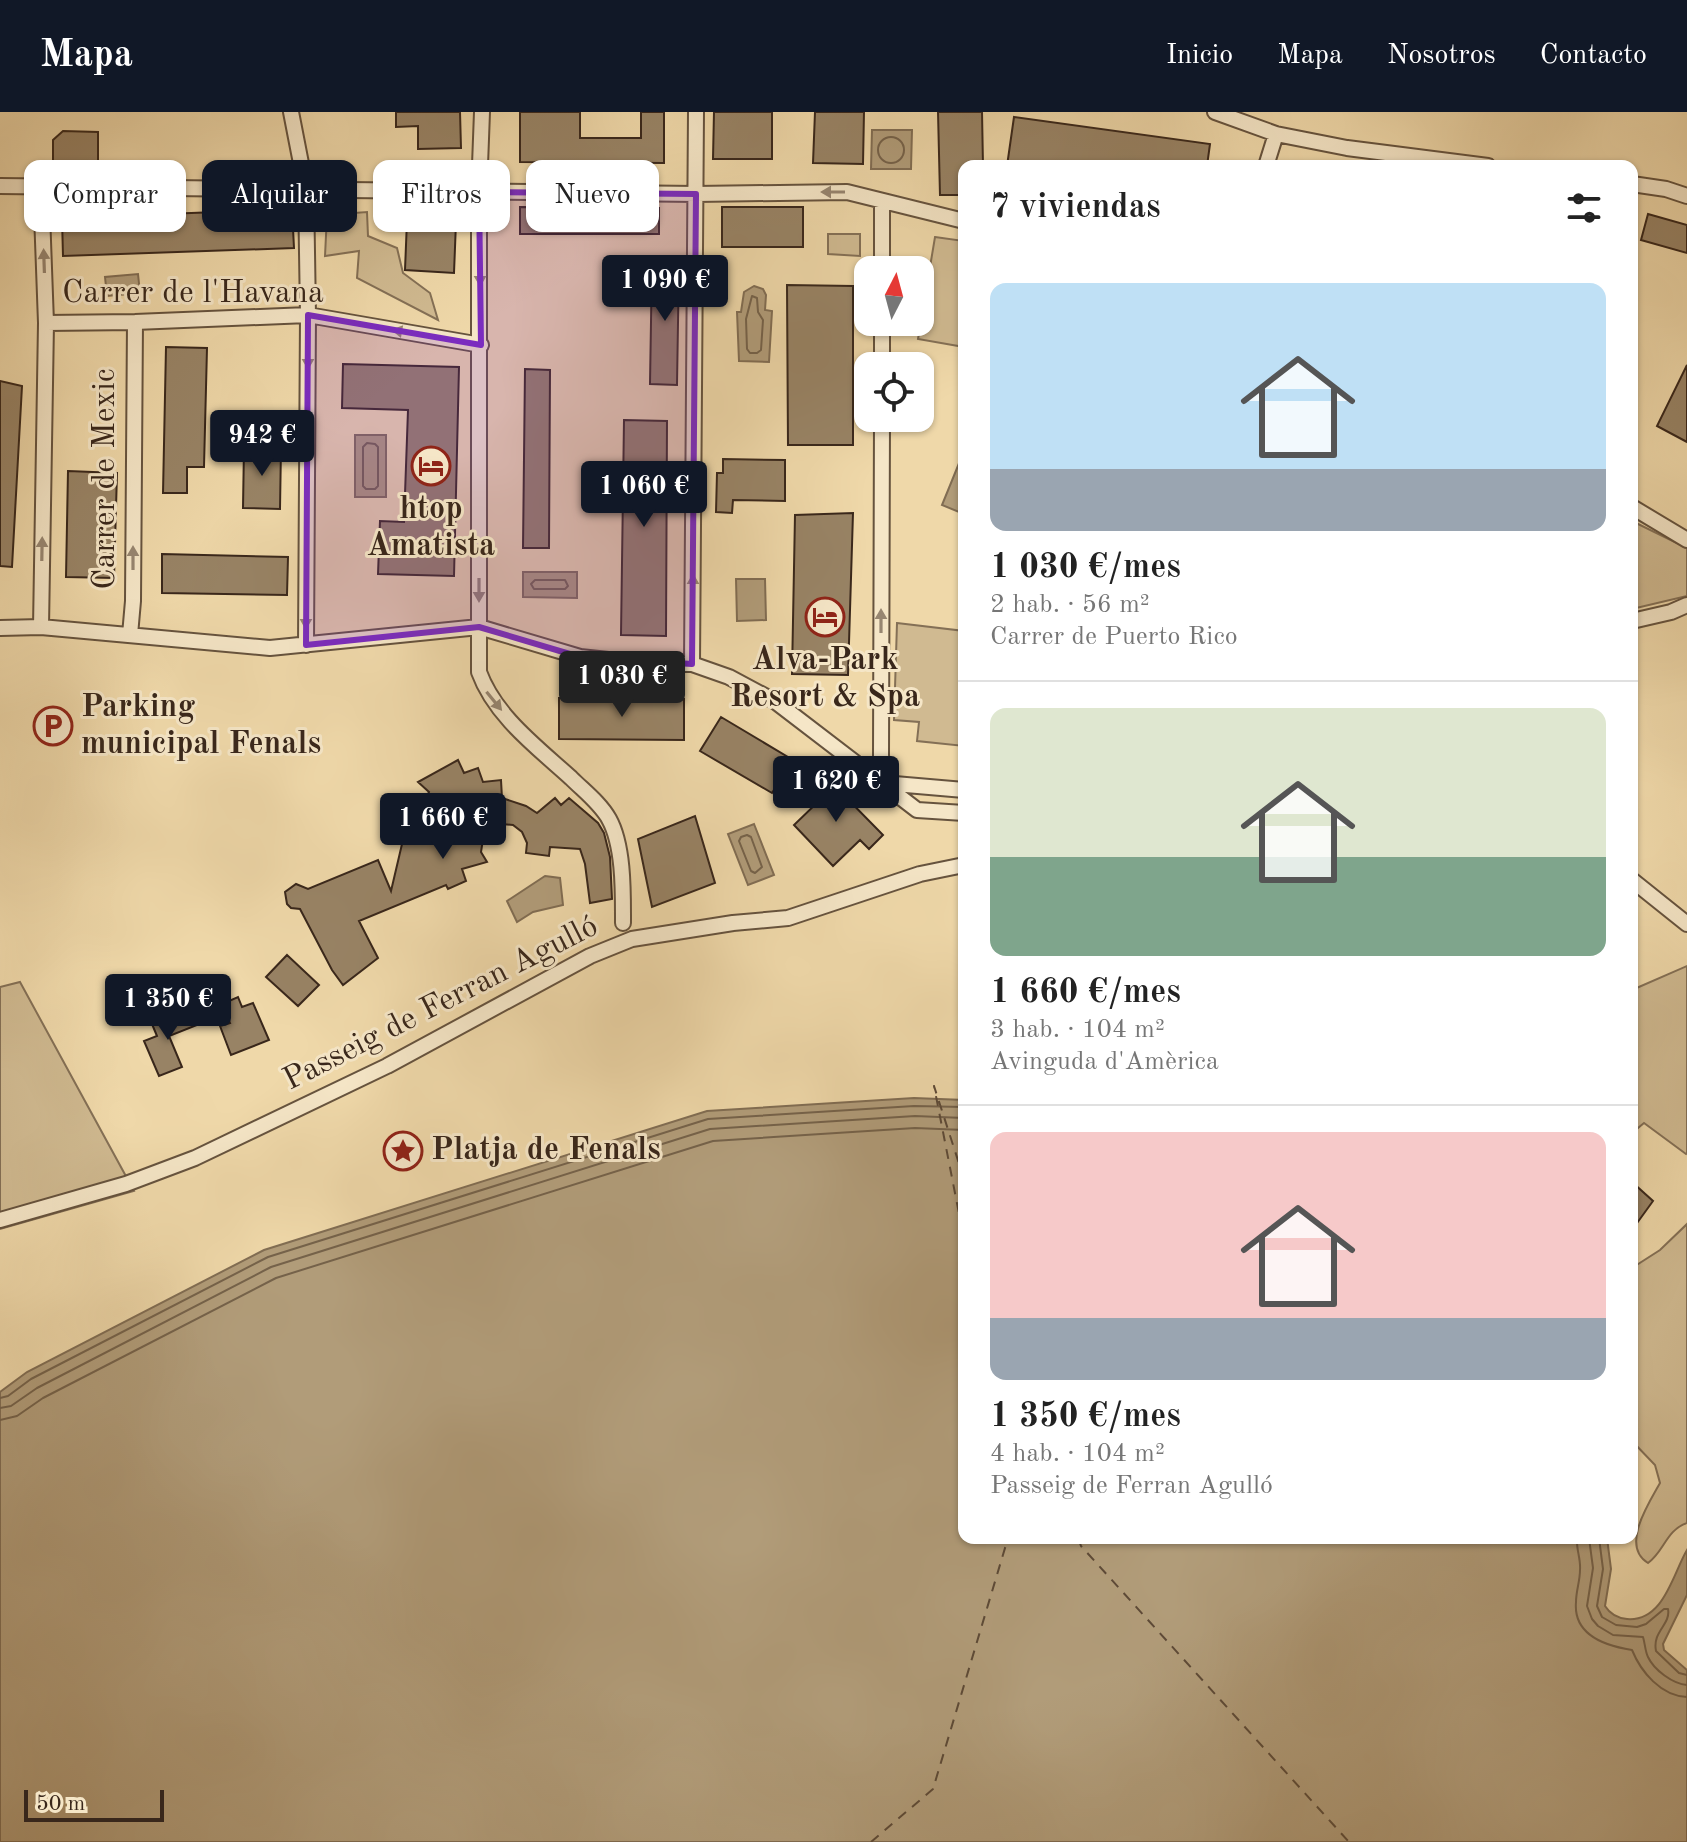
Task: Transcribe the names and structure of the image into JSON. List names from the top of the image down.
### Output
{
  "streets": {
    "street": ["Carrer de l'Havana", "Carrer de Mexic", "Passeig de Ferran Agulló"]
  },
  "crossings": [
    ["Carrer de l'Havana", "Carrer de Mexic"]
  ],
  "one_way": ["Carrer de l'Havana"],
  "places": {
    "hotel": ["htop Amatista", "Alva-Park Resort & Spa"],
    "parking": ["Parking municipal Fenals"],
    "place": ["Platja de Fenals"]
  },
  "scale_bar": "50 m",
  "north": "top",
  "page": {
    "header": "Mapa",
    "nav": [
      "Inicio",
      "Mapa",
      "Nosotros",
      "Contacto"
    ],
    "chip": [
      "Comprar",
      "Alquilar",
      "Filtros",
      "Nuevo"
    ],
    "heading": "7 viviendas",
    "price": [
      "1 090 €",
      "942 €",
      "1 060 €",
      "1 030 €",
      "1 620 €",
      "1 660 €",
      "1 350 €"
    ],
    "list": [
      {
        "name": "1 030 €/mes",
        "note": "2 hab. · 56 m² · Carrer de Puerto Rico"
      },
      {
        "name": "1 660 €/mes",
        "note": "3 hab. · 104 m² · Avinguda d'Amèrica"
      },
      {
        "name": "1 350 €/mes",
        "note": "4 hab. · 104 m² · Passeig de Ferran Agulló"
      }
    ],
    "scale": "50 m"
  }
}
